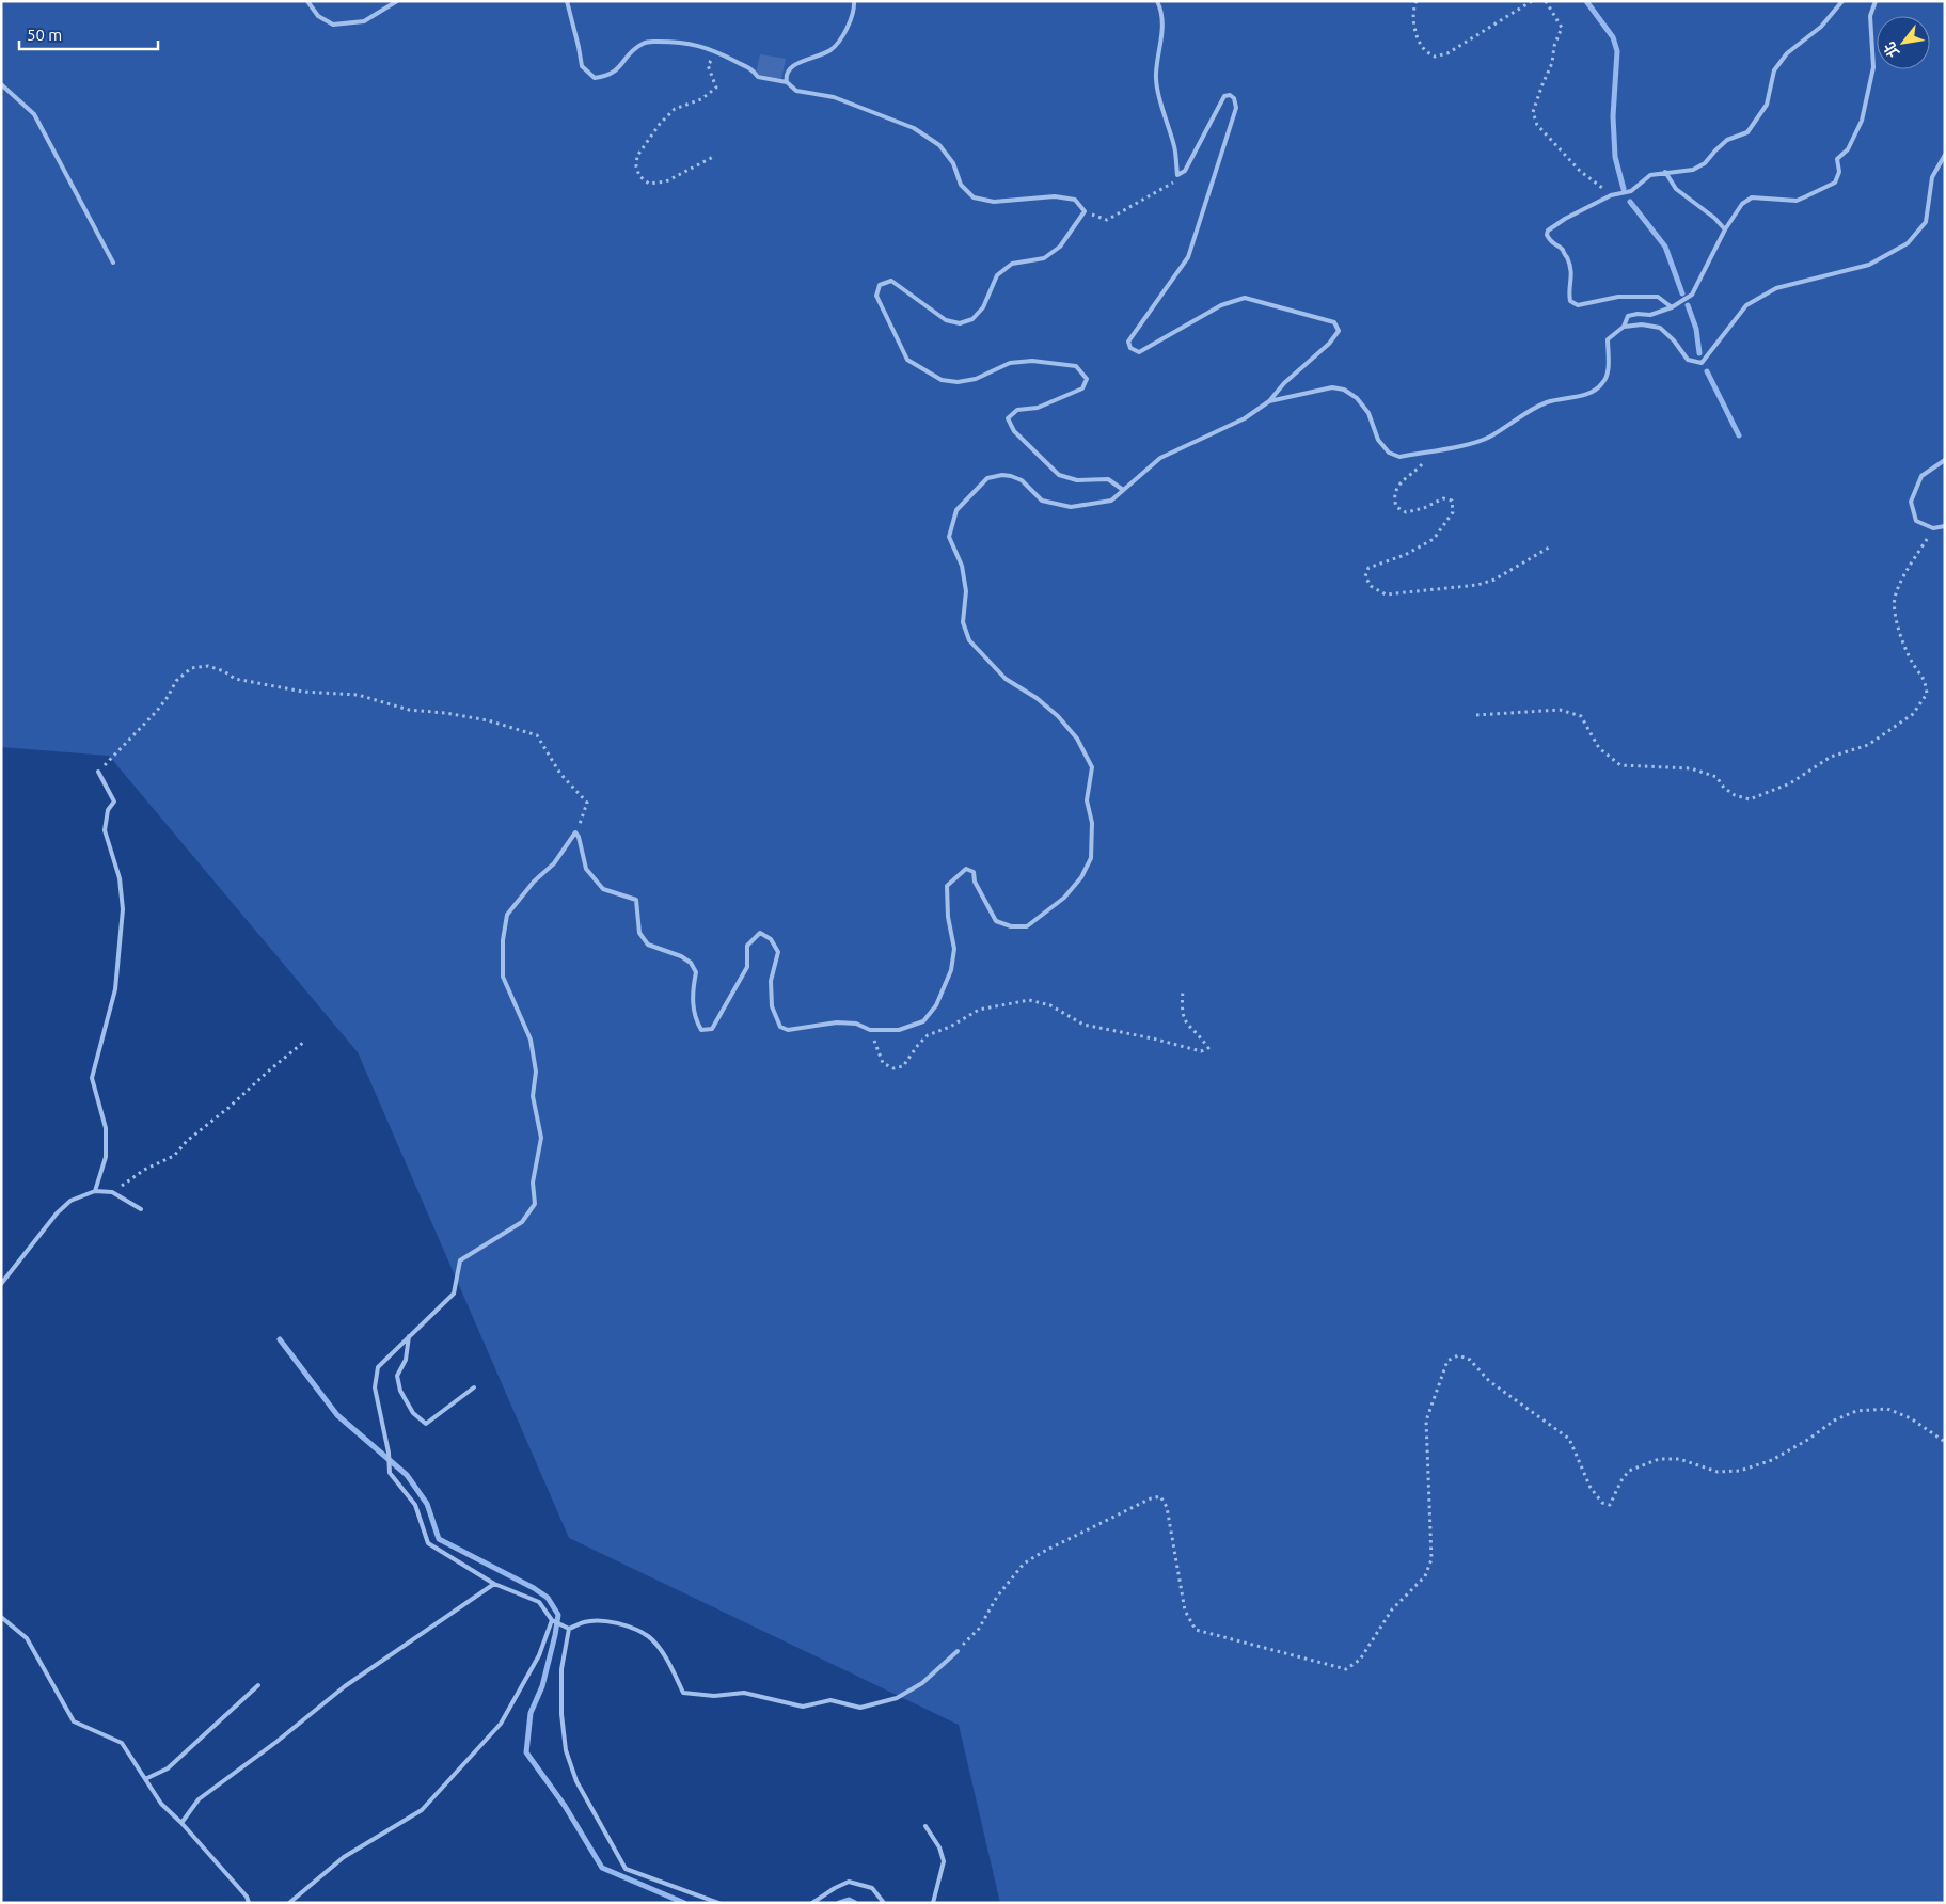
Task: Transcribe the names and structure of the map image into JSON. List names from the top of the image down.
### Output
{
  "scale_bar": "50 m",
  "north": "bottom left"
}
